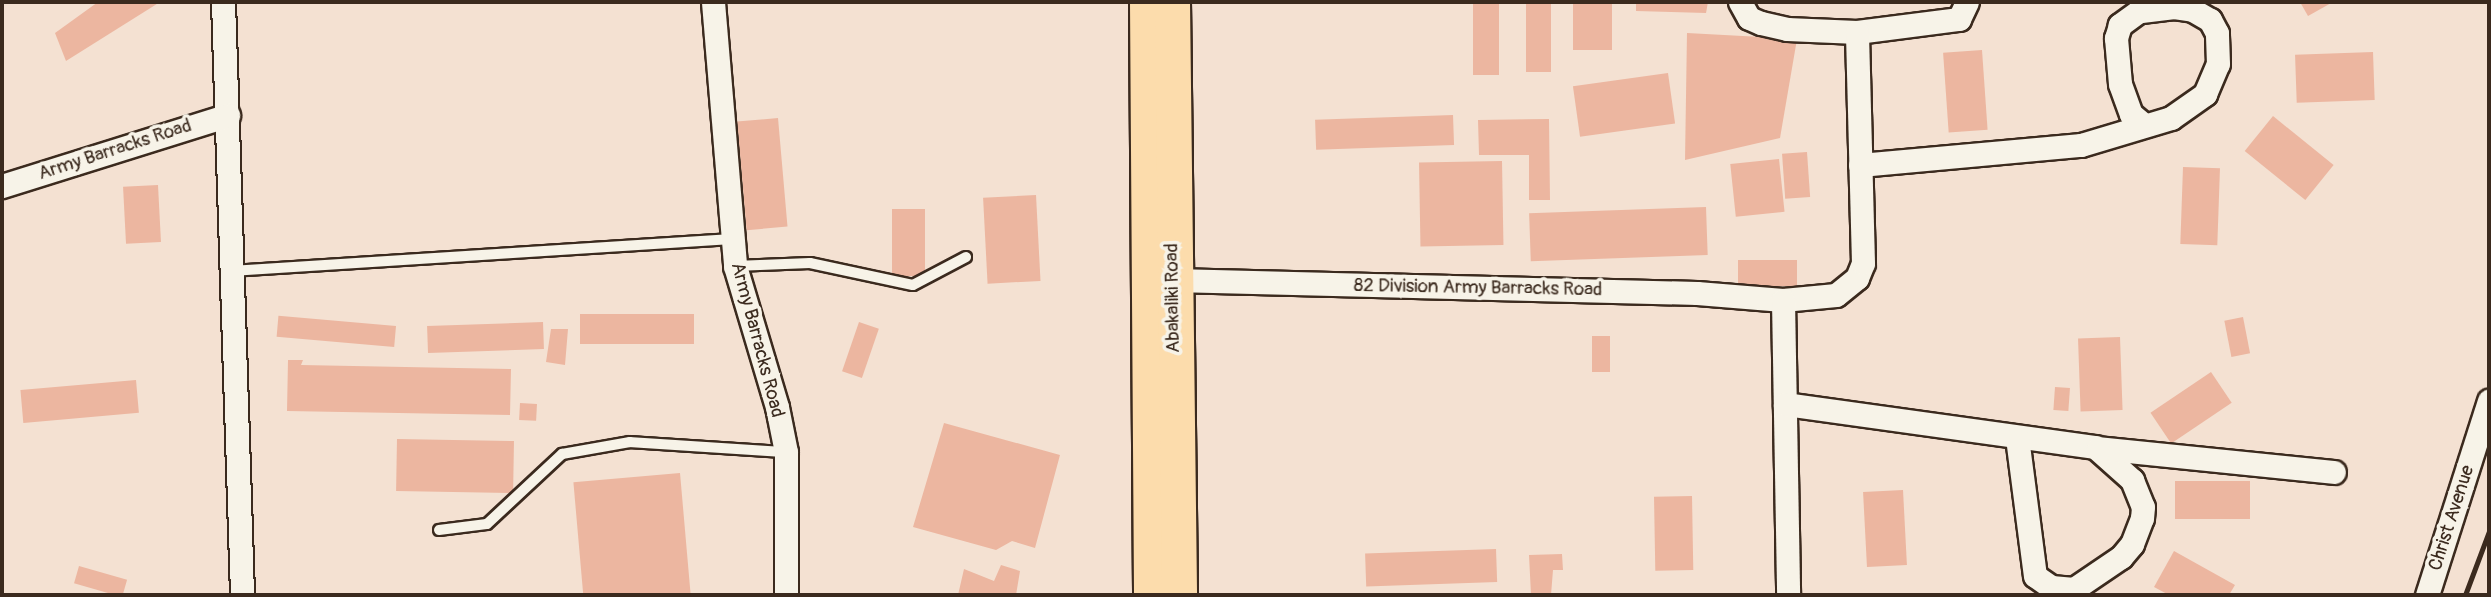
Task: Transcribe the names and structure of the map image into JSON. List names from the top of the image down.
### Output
{
  "streets": {
    "main road": ["Abakaliki Road"],
    "street": ["Army Barracks Road", "82 Division Army Barracks Road", "Christ Avenue"]
  },
  "crossings": [
    ["82 Division Army Barracks Road", "Abakaliki Road"]
  ]
}
